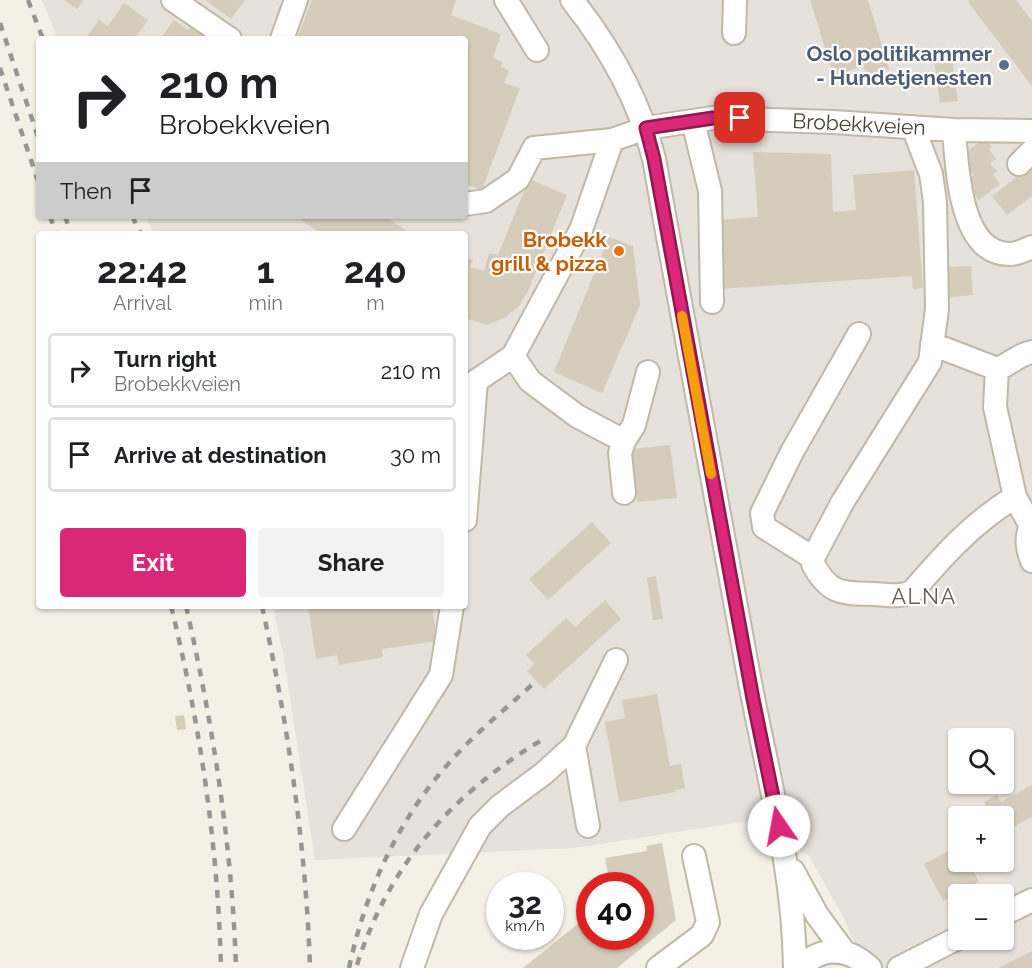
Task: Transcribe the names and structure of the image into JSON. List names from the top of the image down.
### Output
{
  "streets": {
    "street": ["Brobekkveien"]
  },
  "districts": ["ALNA"],
  "places": ["Oslo politikammer - Hundetjenesten", "Brobekk grill & pizza"],
  "page": {
    "turn": ["210 m", "Brobekkveien"],
    "then": "Then",
    "eta": [
      "22:42",
      "Arrival",
      "1",
      "min",
      "240",
      "m"
    ],
    "list": [
      {
        "name": "Turn right",
        "note": "Brobekkveien",
        "value": "210 m"
      },
      {
        "name": "Arrive at destination",
        "value": "30 m"
      }
    ],
    "buttons": ["Exit", "Share"],
    "map_buttons": ["+", "−"],
    "speed": "32 km/h",
    "limit": "40"
  }
}
